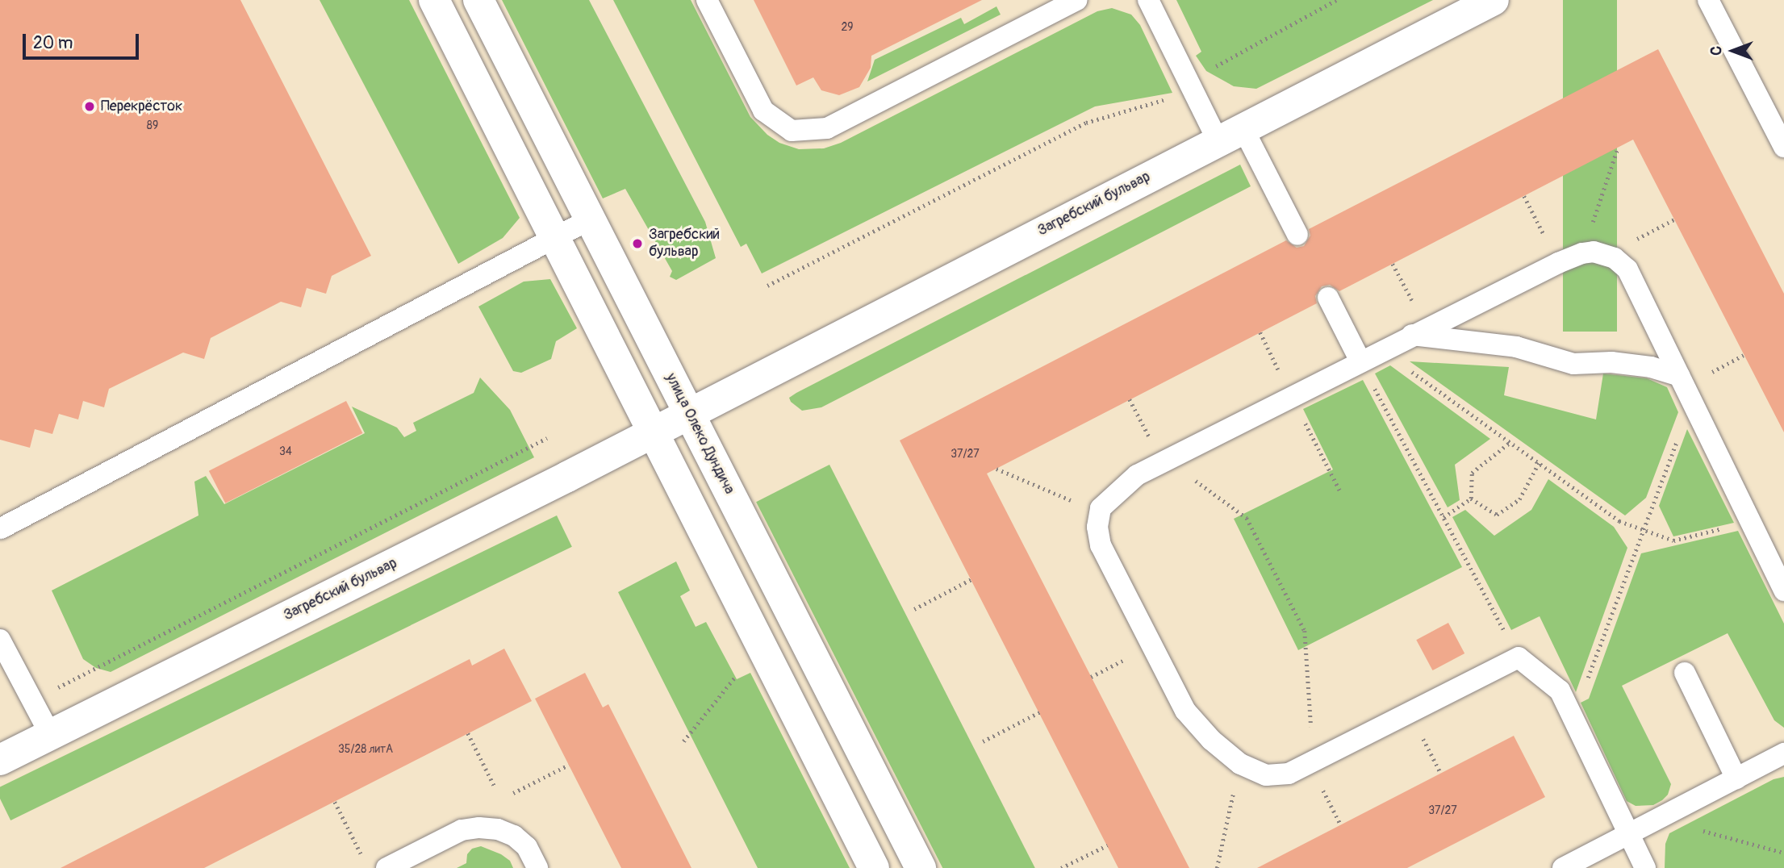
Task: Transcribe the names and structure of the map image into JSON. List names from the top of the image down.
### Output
{
  "streets": {
    "street": ["Загребский бульвар", "улица Олеко Дундича"]
  },
  "crossings": [
    ["Загребский бульвар", "улица Олеко Дундича"]
  ],
  "places": ["Перекрёсток", "Загребский бульвар"],
  "house_numbers": [
    "29",
    "89",
    "34",
    "37/27",
    "35/28 литА",
    "37/27"
  ],
  "scale_bar": "20 m",
  "north": "left"
}
